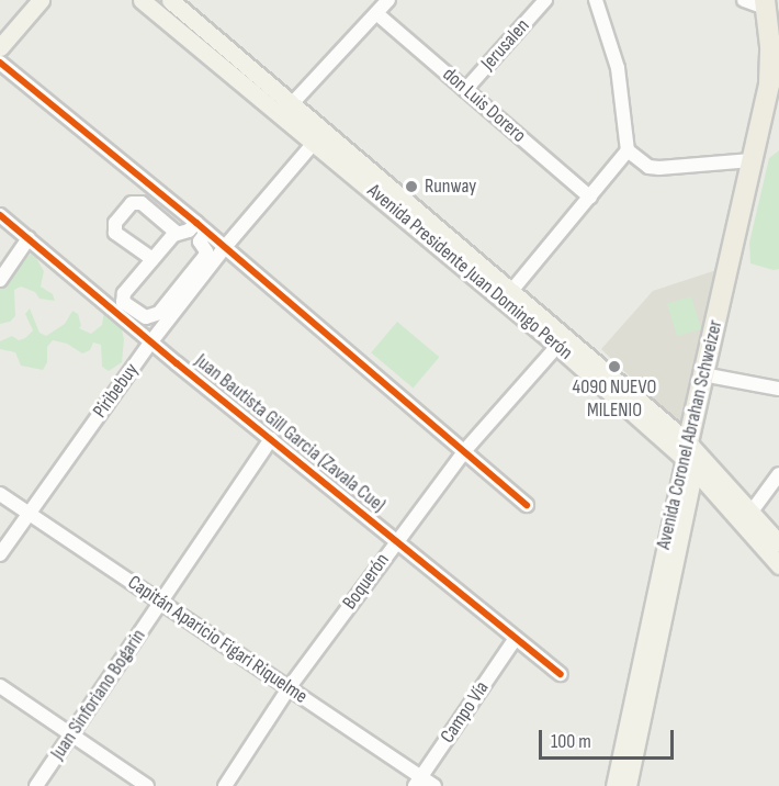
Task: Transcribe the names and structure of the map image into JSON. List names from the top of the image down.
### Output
{
  "streets": {
    "highway": ["Avenida Coronel Abrahan Schweizer"],
    "main road": ["Avenida Presidente Juan Domingo Perón"],
    "street": [
      "Jerusalen",
      "don Luis Dorero",
      "Piribebuy",
      "Juan Bautista Gill Garcia (Zavala Cue)",
      "Boquerón",
      "Capitán Aparicio Figari Riquelme",
      "Juan Sinforiano Bogarín",
      "Campo Vía"
    ]
  },
  "crossings": [
    ["Jerusalen", "don Luis Dorero"],
    ["Avenida Presidente Juan Domingo Perón", "Piribebuy"],
    ["Avenida Presidente Juan Domingo Perón", "Avenida Coronel Abrahan Schweizer"],
    ["Avenida Presidente Juan Domingo Perón", "Boquerón"],
    ["Piribebuy", "Juan Bautista Gill Garcia (Zavala Cue)"],
    ["Piribebuy", "Capitán Aparicio Figari Riquelme"],
    ["Juan Bautista Gill Garcia (Zavala Cue)", "Boquerón"],
    ["Juan Bautista Gill Garcia (Zavala Cue)", "Juan Sinforiano Bogarín"],
    ["Juan Bautista Gill Garcia (Zavala Cue)", "Campo Vía"],
    ["Boquerón", "Capitán Aparicio Figari Riquelme"],
    ["Capitán Aparicio Figari Riquelme", "Juan Sinforiano Bogarín"],
    ["Capitán Aparicio Figari Riquelme", "Campo Vía"]
  ],
  "places": ["Runway", "4090 NUEVO MILENIO"],
  "scale_bar": "100 m"
}
